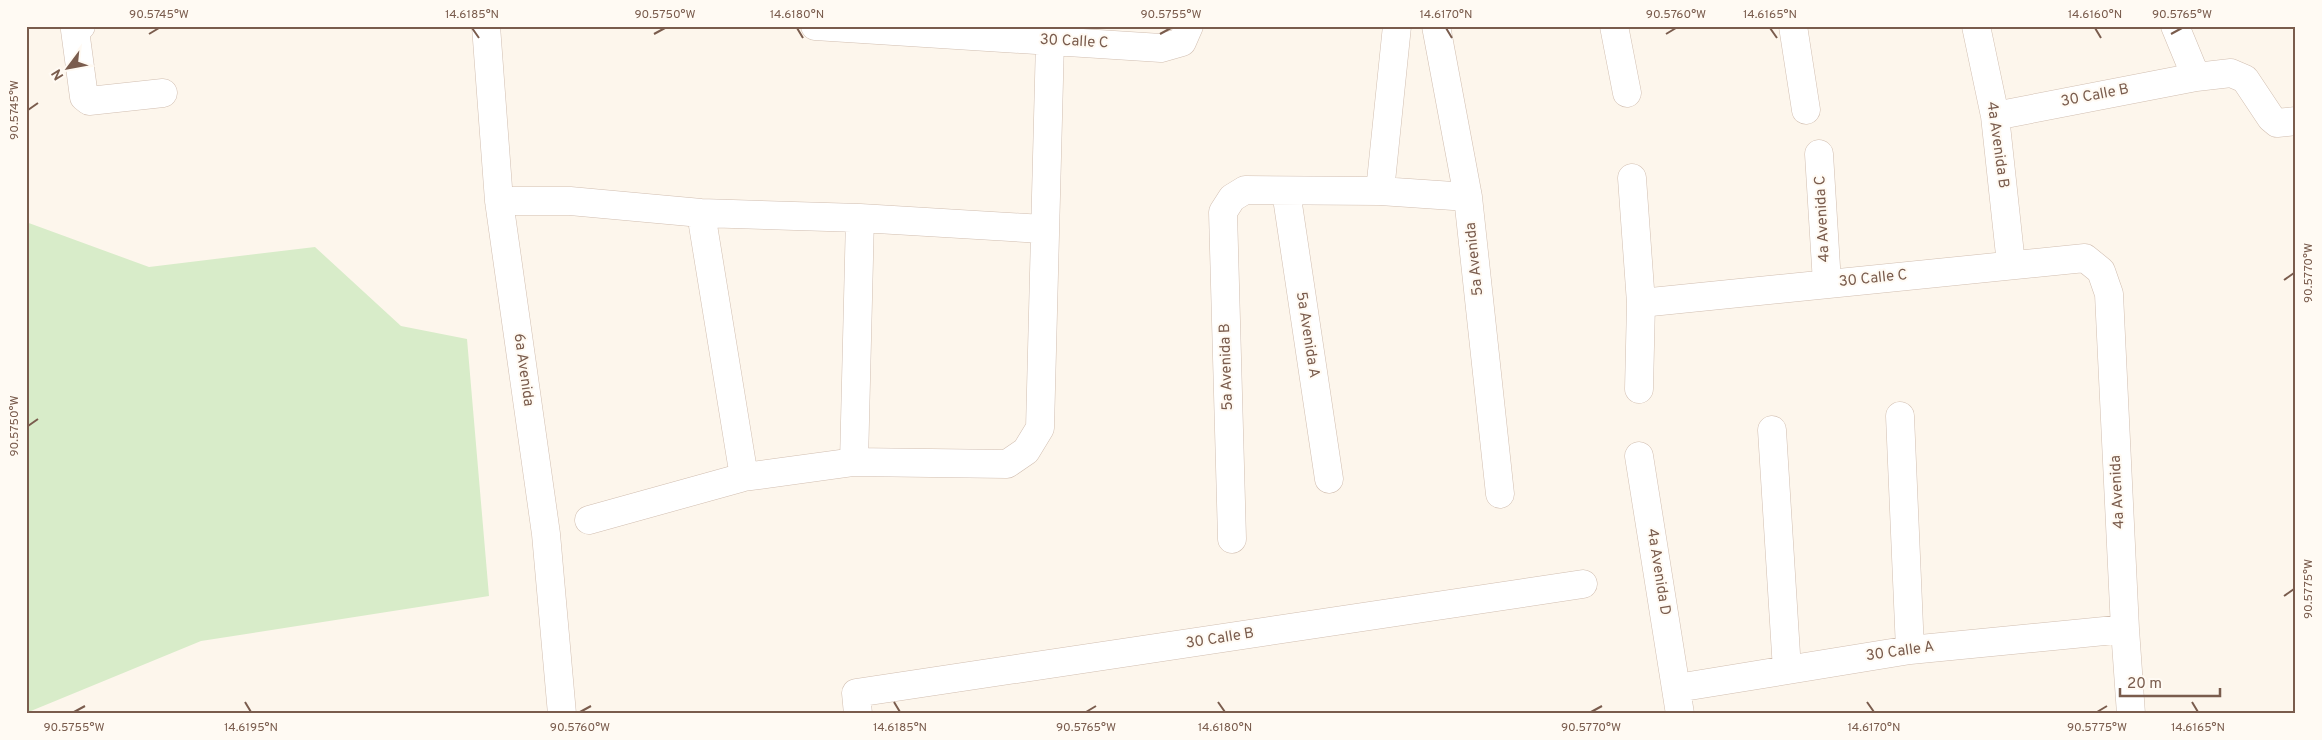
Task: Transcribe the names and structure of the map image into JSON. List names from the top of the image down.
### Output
{
  "streets": {
    "street": [
      "30 Calle C",
      "30 Calle B",
      "4a Avenida B",
      "4a Avenida C",
      "5a Avenida",
      "5a Avenida A",
      "5a Avenida B",
      "6a Avenida",
      "4a Avenida",
      "4a Avenida D",
      "30 Calle A"
    ]
  },
  "crossings": [
    ["30 Calle C", "4a Avenida B"],
    ["30 Calle C", "4a Avenida C"],
    ["30 Calle C", "4a Avenida"],
    ["30 Calle B", "4a Avenida B"],
    ["5a Avenida A", "5a Avenida B"],
    ["4a Avenida", "30 Calle A"],
    ["4a Avenida D", "30 Calle A"]
  ],
  "scale_bar": "20 m",
  "north": "bottom left",
  "coordinates": [
    "90.5745°W",
    "14.6185°N",
    "90.5750°W",
    "14.6180°N",
    "90.5755°W",
    "14.6170°N",
    "90.5760°W",
    "14.6165°N",
    "14.6160°N",
    "90.5765°W",
    "90.5770°W",
    "90.5775°W",
    "14.6195°N"
  ]
}
